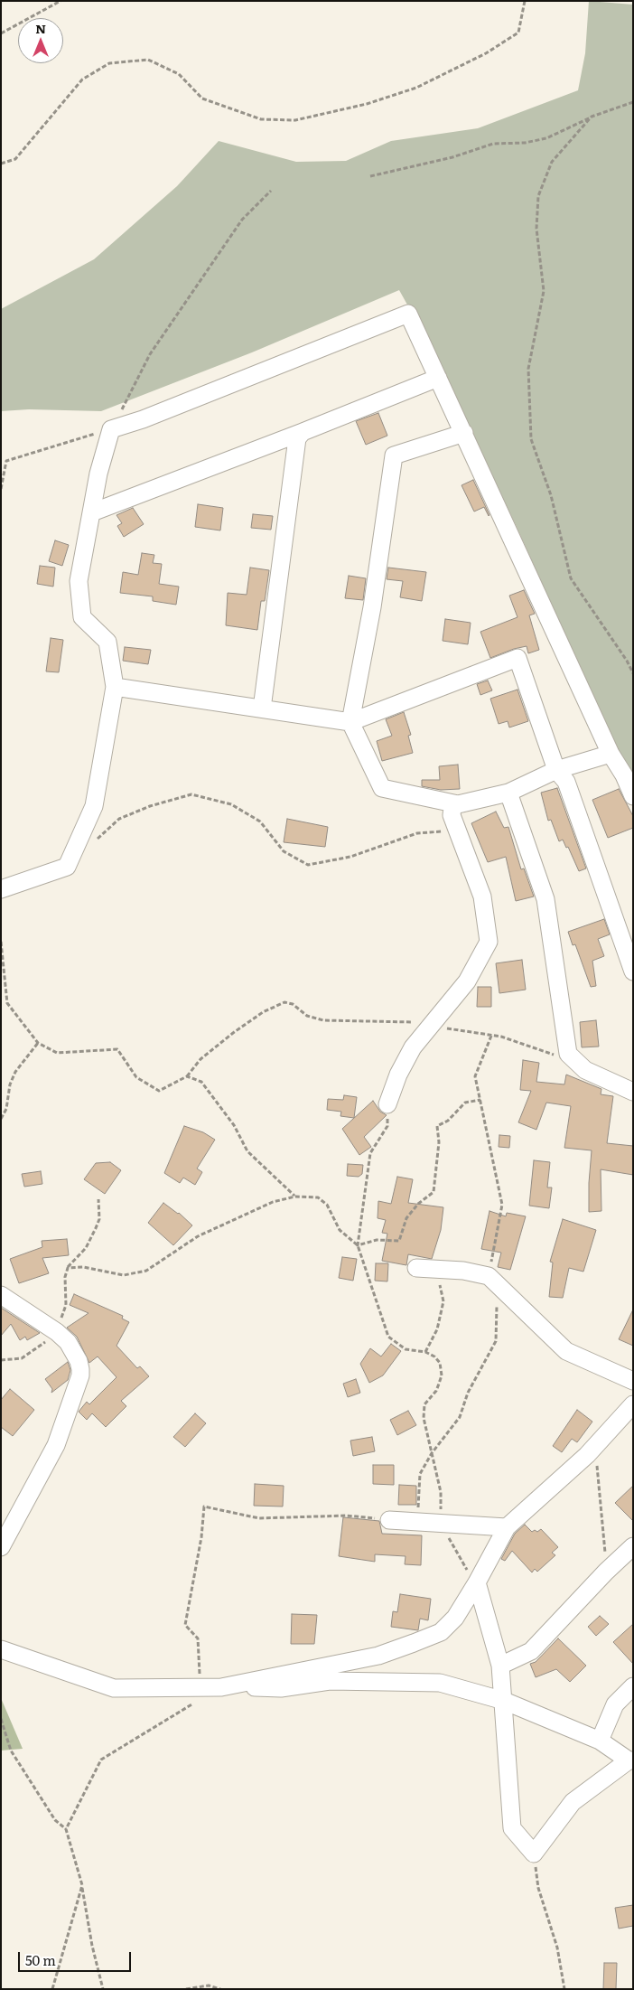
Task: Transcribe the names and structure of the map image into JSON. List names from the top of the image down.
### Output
{
  "scale_bar": "50 m",
  "north": "top"
}
